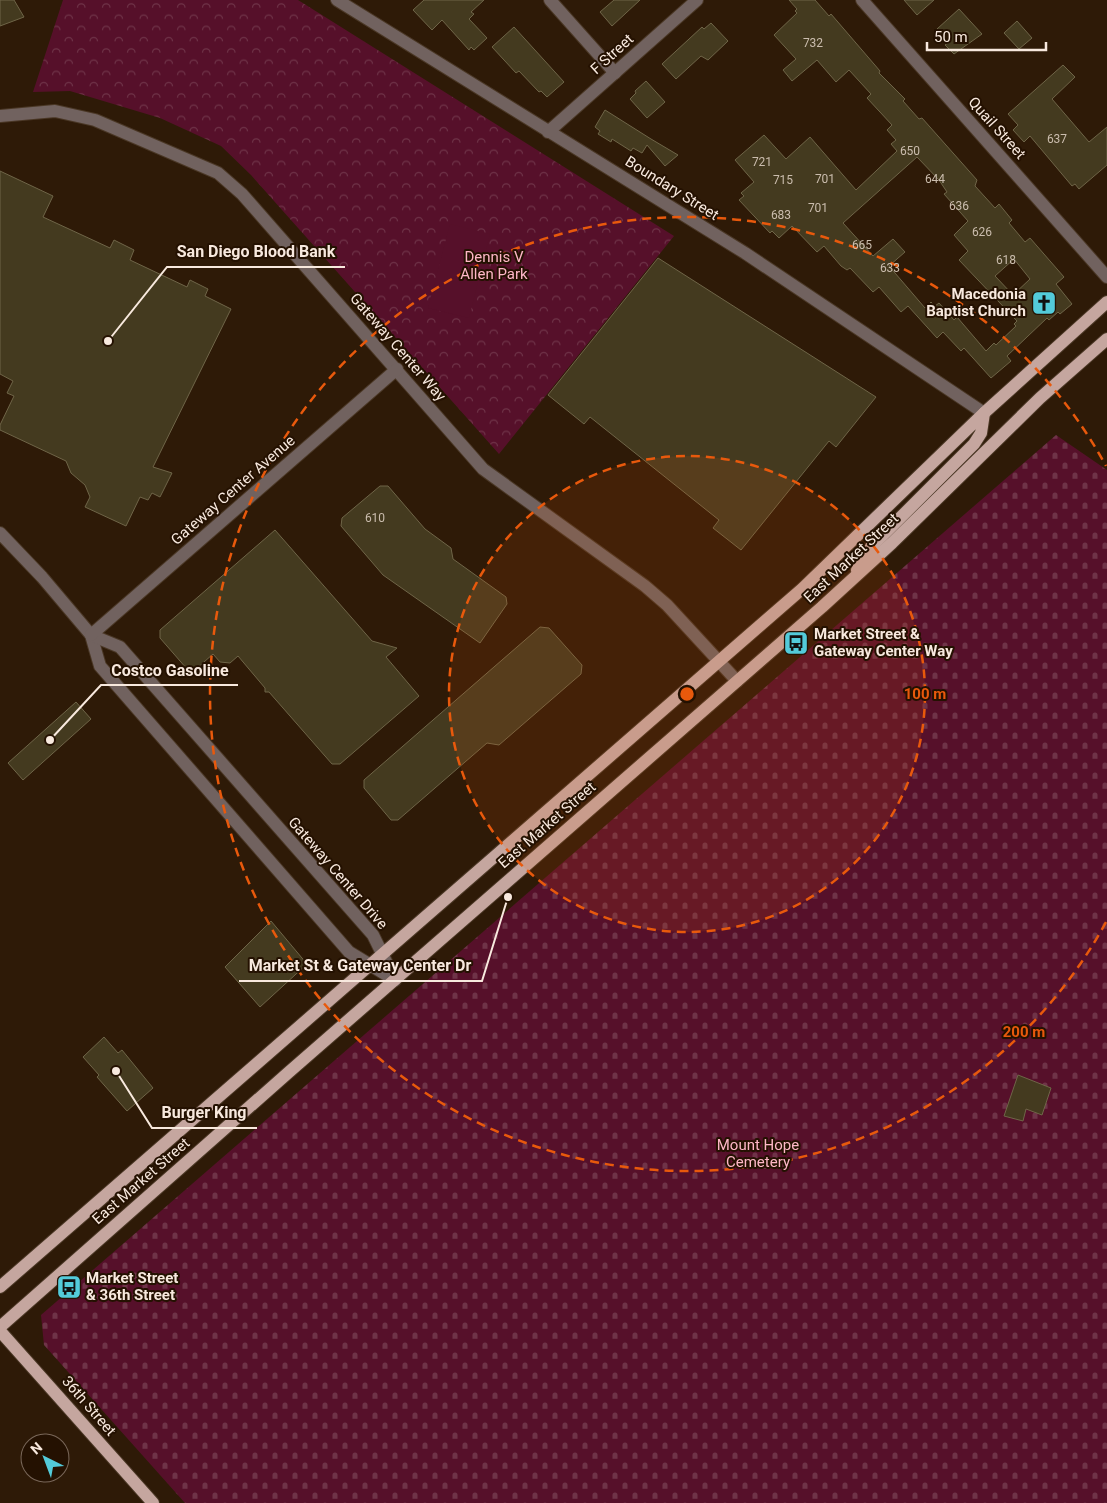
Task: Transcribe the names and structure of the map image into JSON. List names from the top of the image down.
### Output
{
  "streets": {
    "main road": ["East Market Street", "36th Street"],
    "street": [
      "F Street",
      "Quail Street",
      "Boundary Street",
      "Gateway Center Way",
      "Gateway Center Avenue",
      "Gateway Center Drive"
    ]
  },
  "crossings": [
    ["F Street", "Boundary Street"],
    ["Boundary Street", "East Market Street"],
    ["Gateway Center Way", "Gateway Center Avenue"],
    ["Gateway Center Way", "East Market Street"],
    ["Gateway Center Avenue", "Gateway Center Drive"],
    ["East Market Street", "Gateway Center Drive"],
    ["East Market Street", "36th Street"]
  ],
  "parks": ["Dennis V Allen Park", "Mount Hope Cemetery"],
  "places": {
    "church": ["Macedonia Baptist Church"],
    "other": [
      "San Diego Blood Bank",
      "Costco Gasoline",
      "Market St & Gateway Center Dr",
      "Burger King"
    ],
    "bus stop": ["Market Street & Gateway Center Way", "Market Street & 36th Street"]
  },
  "house_numbers": [
    "732",
    "637",
    "650",
    "721",
    "701",
    "644",
    "715",
    "636",
    "701",
    "683",
    "626",
    "665",
    "618",
    "633",
    "610"
  ],
  "scale_bar": "50 m",
  "north": "top left",
  "rings": ["100 m", "200 m"]
}
